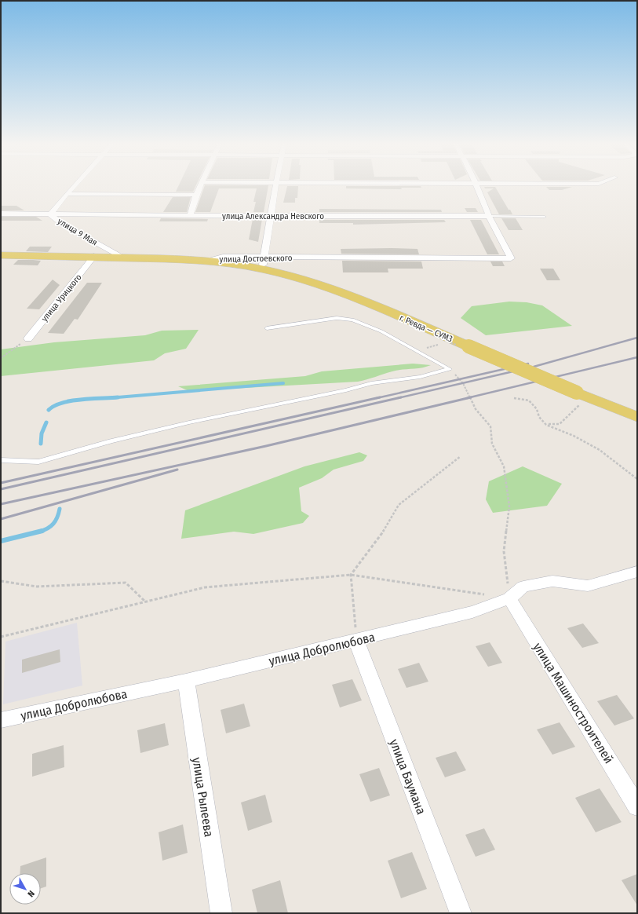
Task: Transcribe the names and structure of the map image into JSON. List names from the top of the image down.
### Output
{
  "streets": {
    "main road": ["улица Достоевского", "г. Ревда — СУМЗ"],
    "street": [
      "улица Александра Невского",
      "улица 9 Мая",
      "улица Урицкого",
      "улица Добролюбова",
      "улица Машиностроителей",
      "улица Баумана",
      "улица Рылеева"
    ]
  },
  "crossings": [
    ["улица Александра Невского", "улица 9 Мая"],
    ["улица Александра Невского", "улица Достоевского"],
    ["улица 9 Мая", "улица Достоевского"],
    ["улица Достоевского", "улица Урицкого"],
    ["улица Достоевского", "г. Ревда — СУМЗ"],
    ["улица Добролюбова", "улица Машиностроителей"],
    ["улица Добролюбова", "улица Баумана"],
    ["улица Добролюбова", "улица Рылеева"]
  ],
  "north": "bottom right"
}
